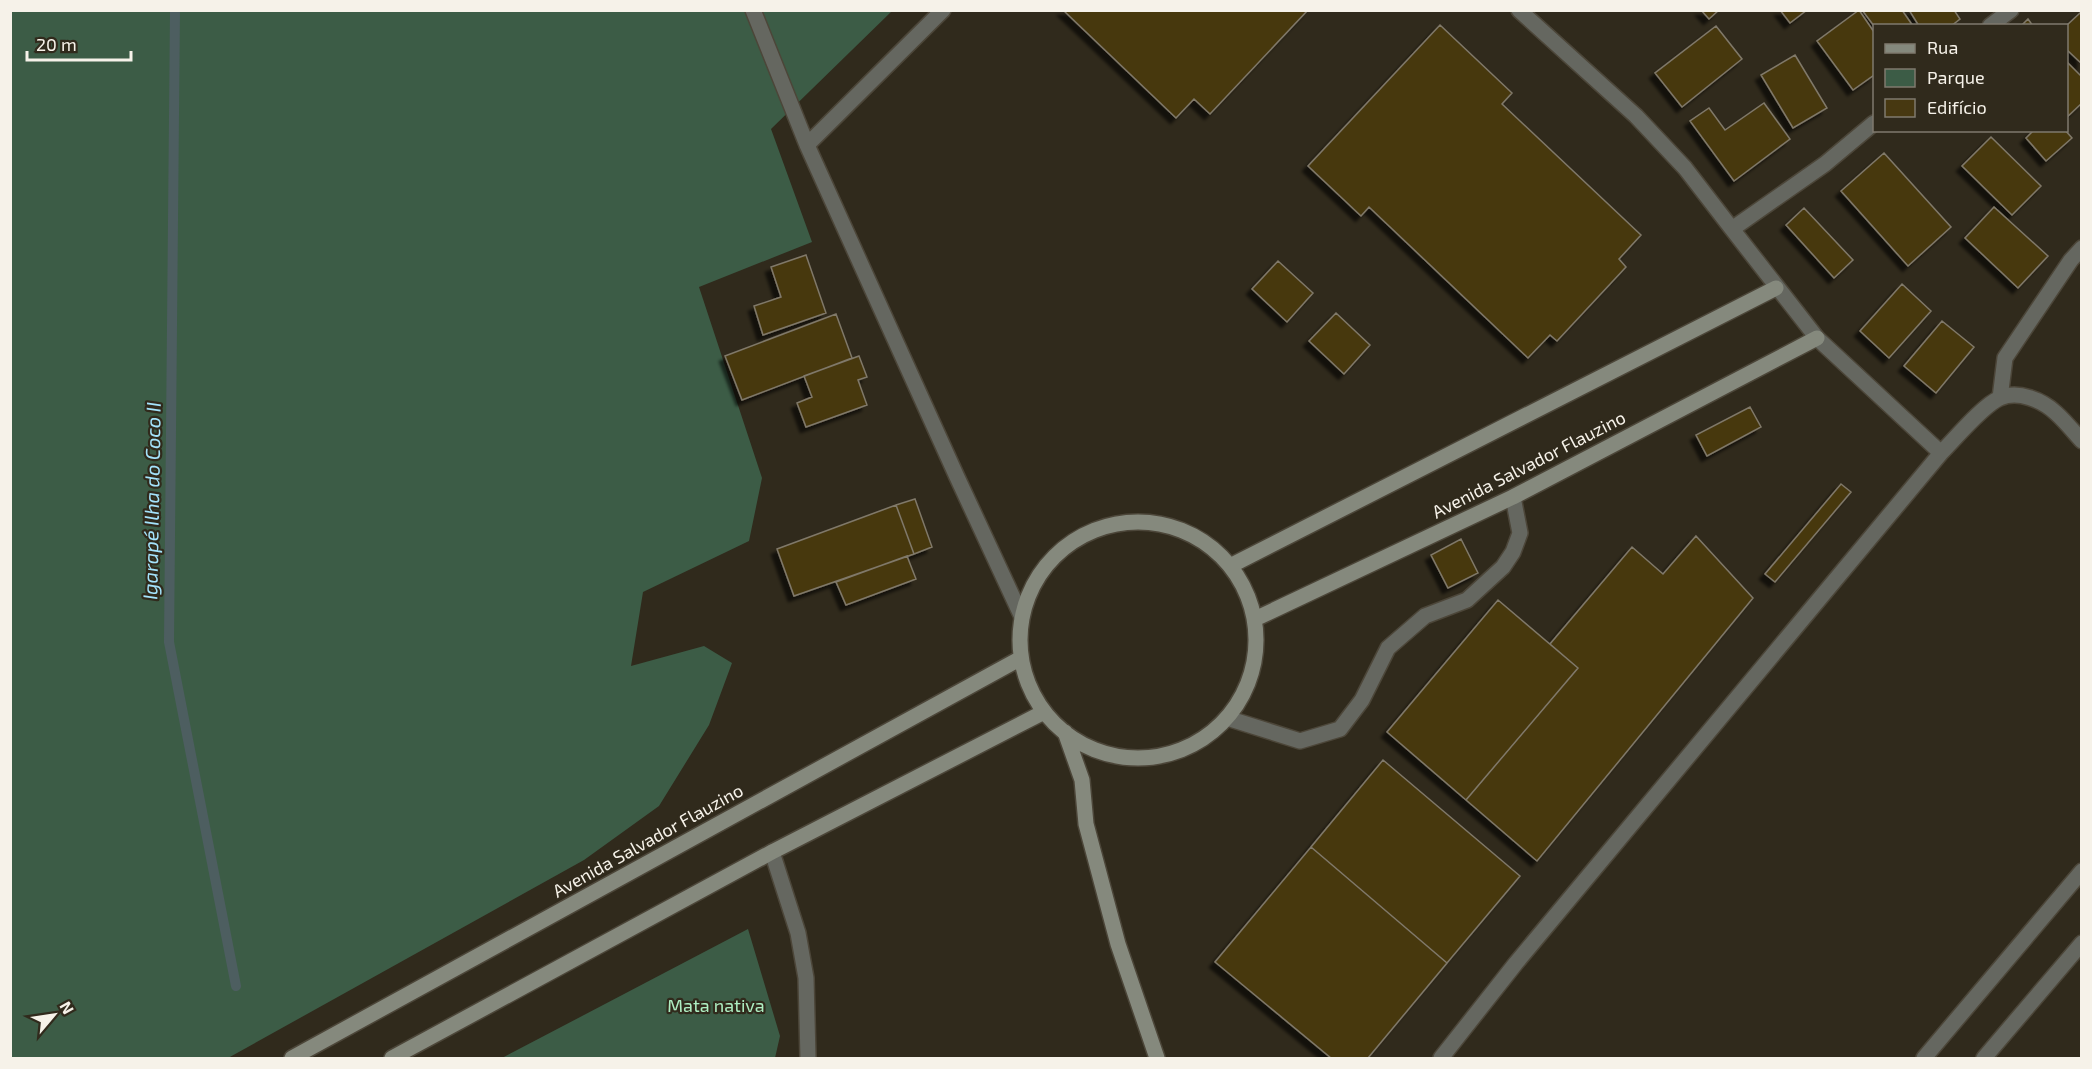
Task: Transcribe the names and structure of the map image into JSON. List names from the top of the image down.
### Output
{
  "streets": {
    "street": ["Avenida Salvador Flauzino"]
  },
  "water": ["Igarapé Ilha do Coco II"],
  "parks": ["Mata nativa"],
  "legend": ["Rua", "Parque", "Edifício"],
  "scale_bar": "20 m",
  "north": "top right"
}
